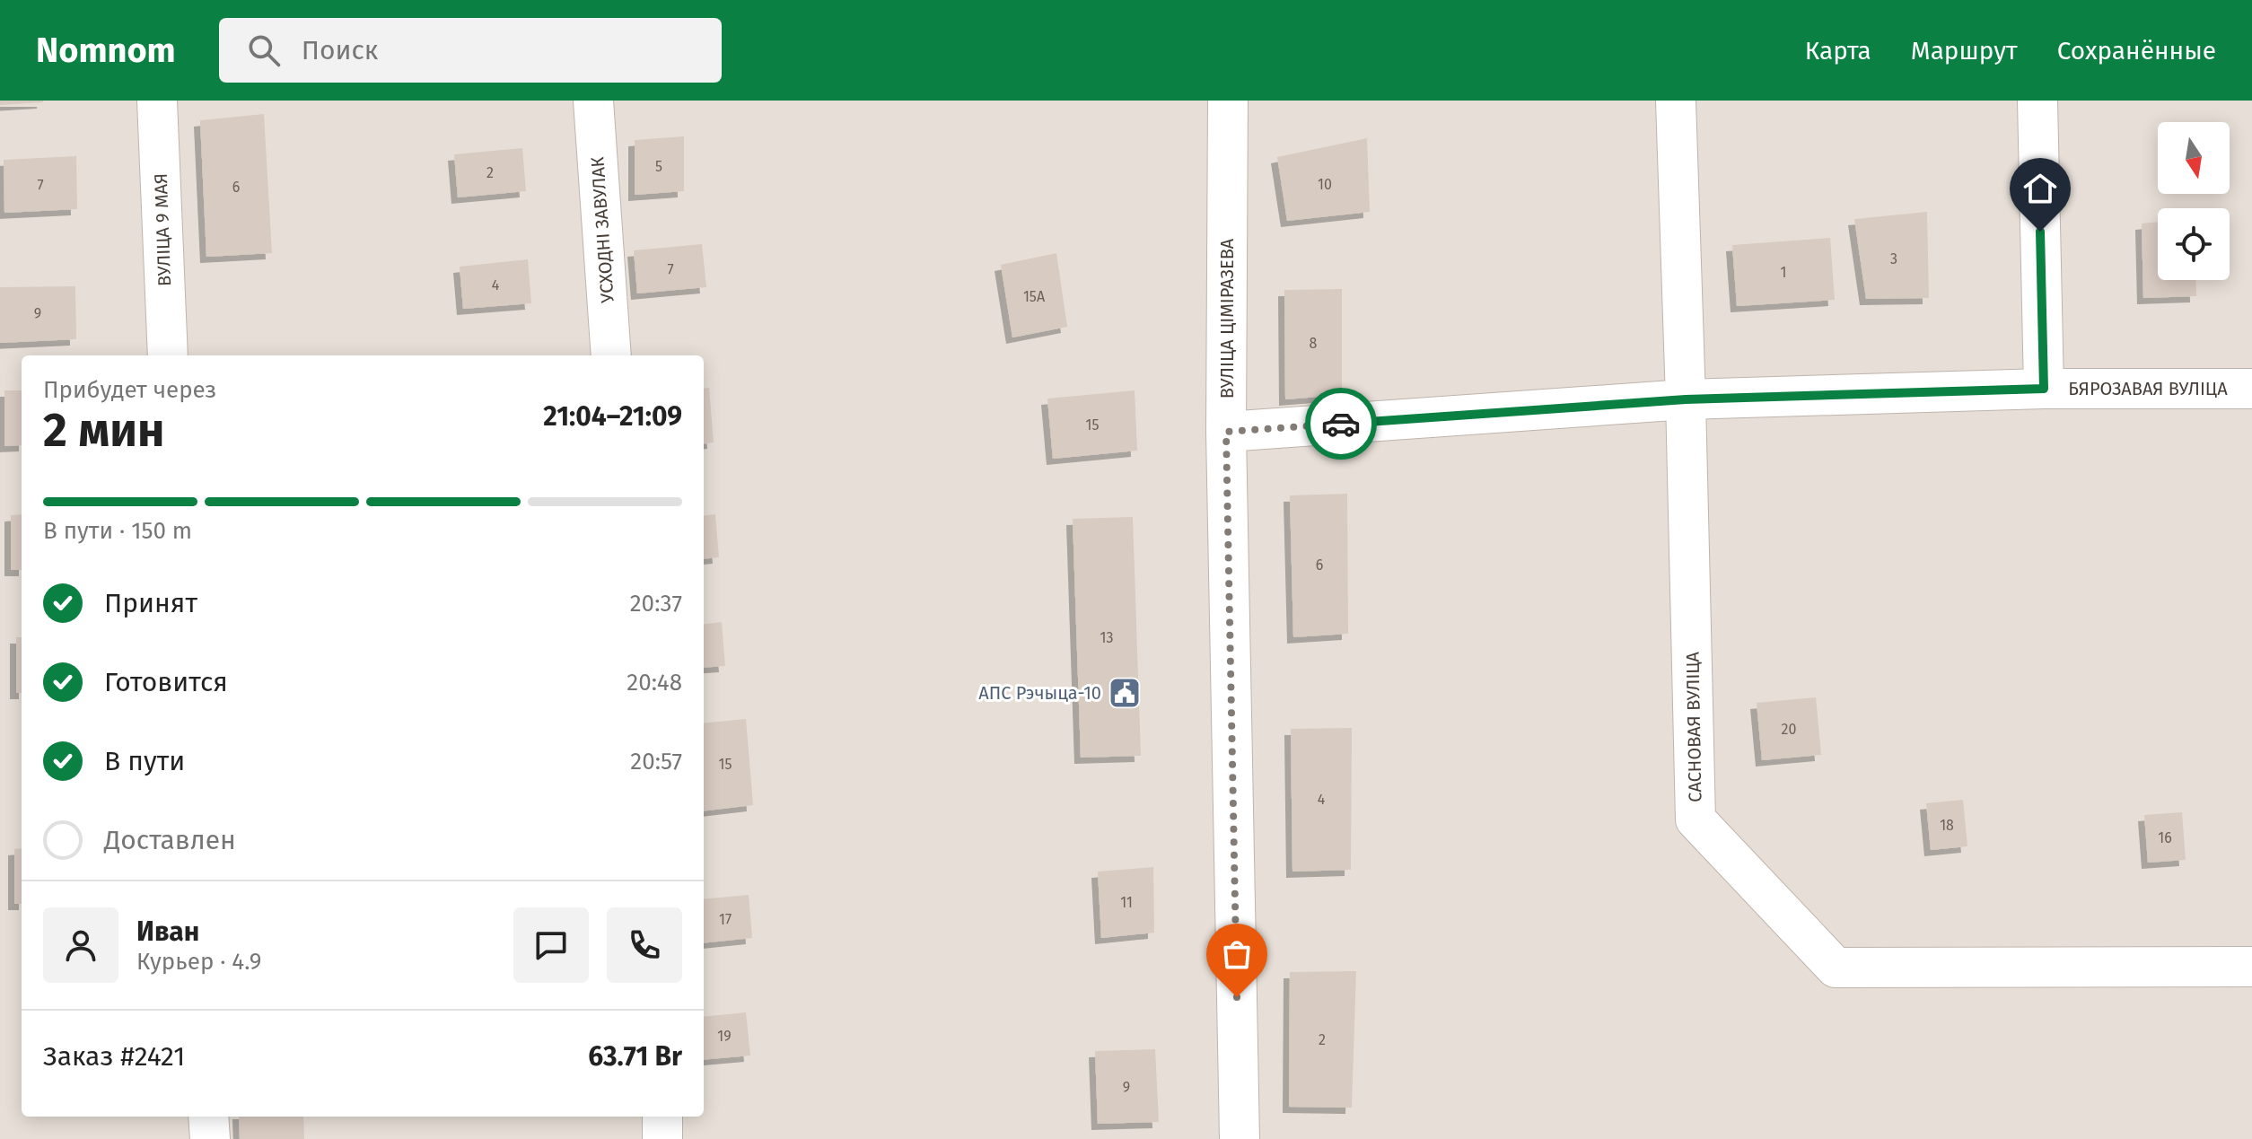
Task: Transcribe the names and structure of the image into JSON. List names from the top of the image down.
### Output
{
  "streets": {
    "street": [
      "ВУЛІЦА 9 МАЯ",
      "УСХОДНІ ЗАВУЛАК",
      "ВУЛІЦА ЦІМІРАЗЕВА",
      "БЯРОЗАВАЯ ВУЛІЦА",
      "САСНОВАЯ ВУЛІЦА"
    ]
  },
  "crossings": [
    ["ВУЛІЦА ЦІМІРАЗЕВА", "БЯРОЗАВАЯ ВУЛІЦА"],
    ["БЯРОЗАВАЯ ВУЛІЦА", "САСНОВАЯ ВУЛІЦА"]
  ],
  "places": {
    "public building": ["АПС Рэчыца-10"]
  },
  "house_numbers": [
    "5",
    "2",
    "10",
    "7",
    "6",
    "3",
    "7",
    "1",
    "4",
    "15А",
    "9",
    "8",
    "15",
    "6",
    "13",
    "20",
    "15",
    "4",
    "18",
    "16",
    "11",
    "17",
    "19",
    "2",
    "9"
  ],
  "north": "bottom",
  "page": {
    "header": "Nomnom",
    "search": "Поиск",
    "nav": ["Карта", "Маршрут", "Сохранённые"],
    "heading": ["2 мин", "Прибудет через", "21:04–21:09"],
    "panel": [
      "Иван",
      "Курьер · 4.9",
      "Заказ #2421",
      "63.71 Br"
    ],
    "bar": "В пути · 150 m",
    "list": [
      ["Принят", "20:37"],
      ["Готовится", "20:48"],
      ["В пути", "20:57"],
      "Доставлен"
    ]
  }
}
